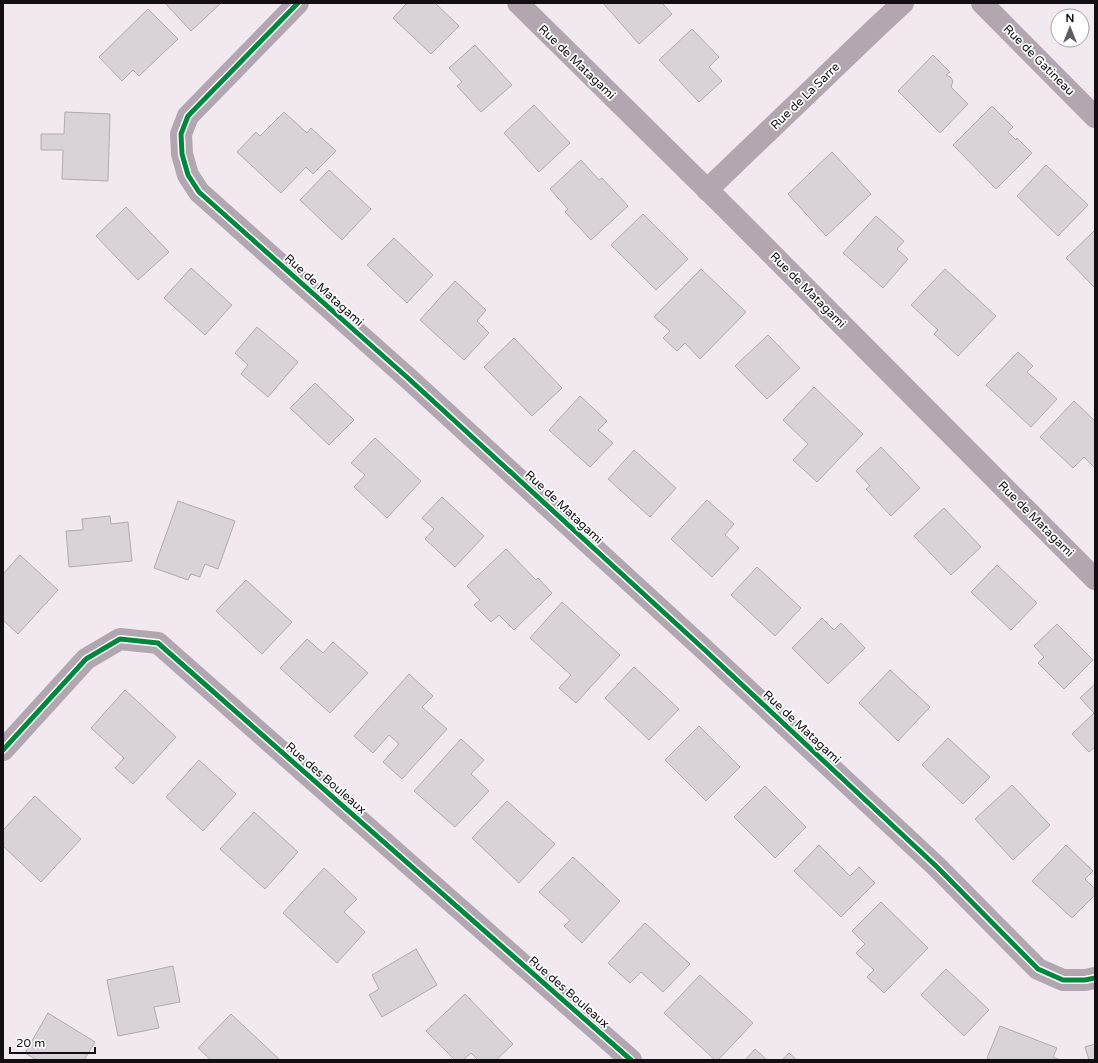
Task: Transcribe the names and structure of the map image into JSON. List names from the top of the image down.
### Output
{
  "streets": {
    "street": [
      "Rue de Gatineau",
      "Rue de Matagami",
      "Rue de La Sarre",
      "Rue des Bouleaux"
    ]
  },
  "crossings": [
    ["Rue de Matagami", "Rue de La Sarre"]
  ],
  "scale_bar": "20 m",
  "north": "top"
}
